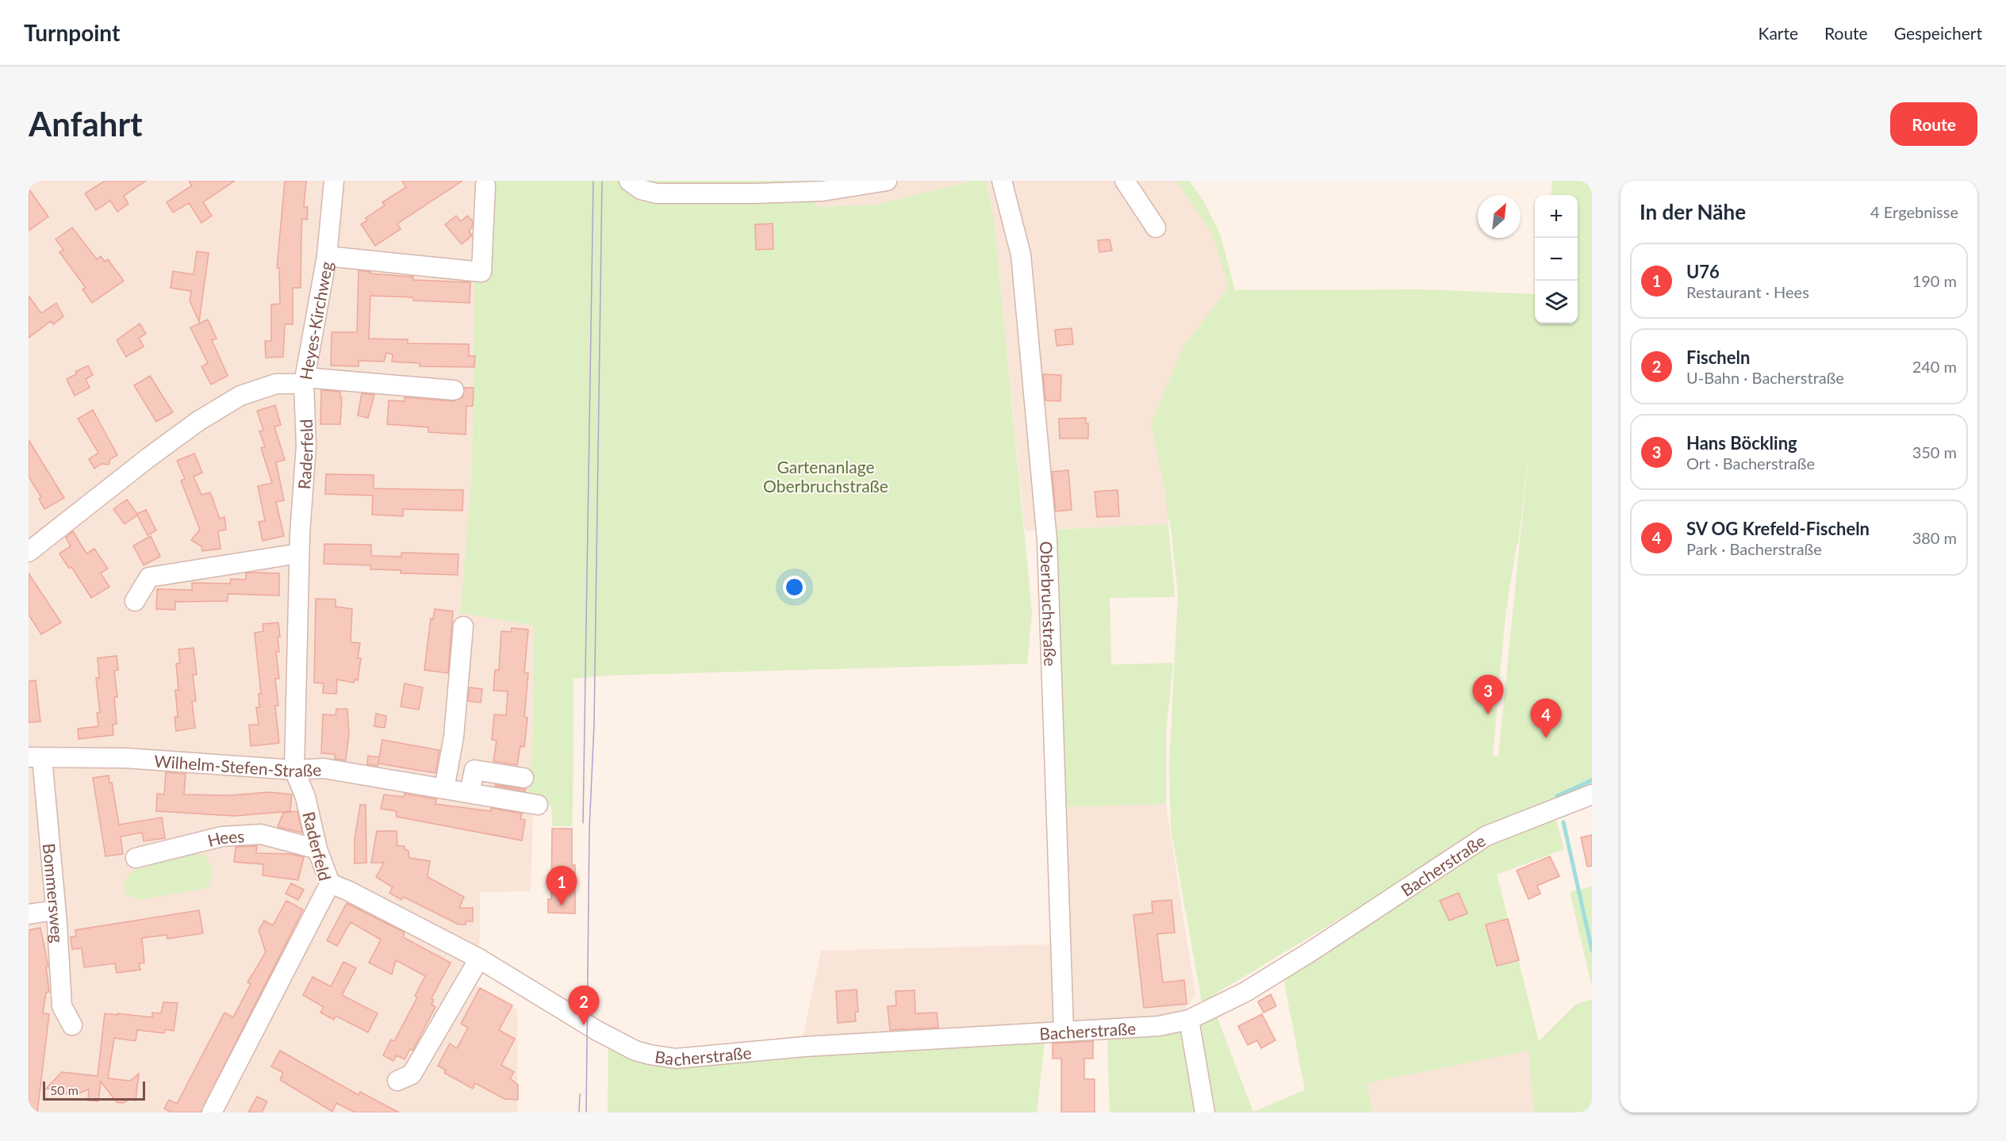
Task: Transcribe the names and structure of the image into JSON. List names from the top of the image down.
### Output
{
  "streets": {
    "street": [
      "Heyes-Kirchweg",
      "Raderfeld",
      "Oberbruchstraße",
      "Wilhelm-Stefen-Straße",
      "Hees",
      "Bacherstraße",
      "Bommersweg"
    ]
  },
  "crossings": [
    ["Heyes-Kirchweg", "Raderfeld"],
    ["Raderfeld", "Wilhelm-Stefen-Straße"],
    ["Raderfeld", "Hees"],
    ["Oberbruchstraße", "Bacherstraße"],
    ["Wilhelm-Stefen-Straße", "Bommersweg"]
  ],
  "parks": ["Gartenanlage Oberbruchstraße"],
  "scale_bar": "50 m",
  "north": "top right",
  "page": {
    "header": "Turnpoint",
    "nav": ["Karte", "Route", "Gespeichert"],
    "buttons": "Route",
    "title": "Anfahrt",
    "heading": ["In der Nähe", "4 Ergebnisse"],
    "map_buttons": ["+", "−"],
    "list": [
      {
        "mark": "1",
        "name": "U76",
        "note": "Restaurant · Hees",
        "value": "190 m"
      },
      {
        "mark": "2",
        "name": "Fischeln",
        "note": "U-Bahn · Bacherstraße",
        "value": "240 m"
      },
      {
        "mark": "3",
        "name": "Hans Böckling",
        "note": "Ort · Bacherstraße",
        "value": "350 m"
      },
      {
        "mark": "4",
        "name": "SV OG Krefeld-Fischeln",
        "note": "Park · Bacherstraße",
        "value": "380 m"
      }
    ],
    "pins": [
      "3",
      "4",
      "1",
      "2"
    ],
    "scale": "50 m"
  }
}
